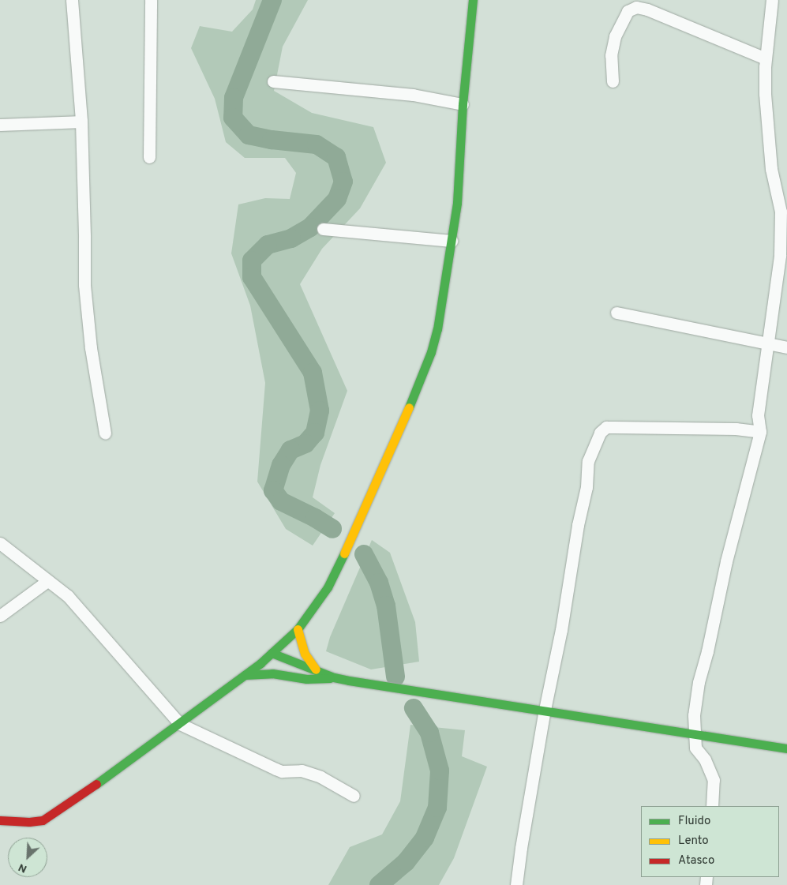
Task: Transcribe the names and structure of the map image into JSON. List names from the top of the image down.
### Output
{
  "legend": ["Fluido", "Lento", "Atasco"],
  "north": "bottom left"
}
